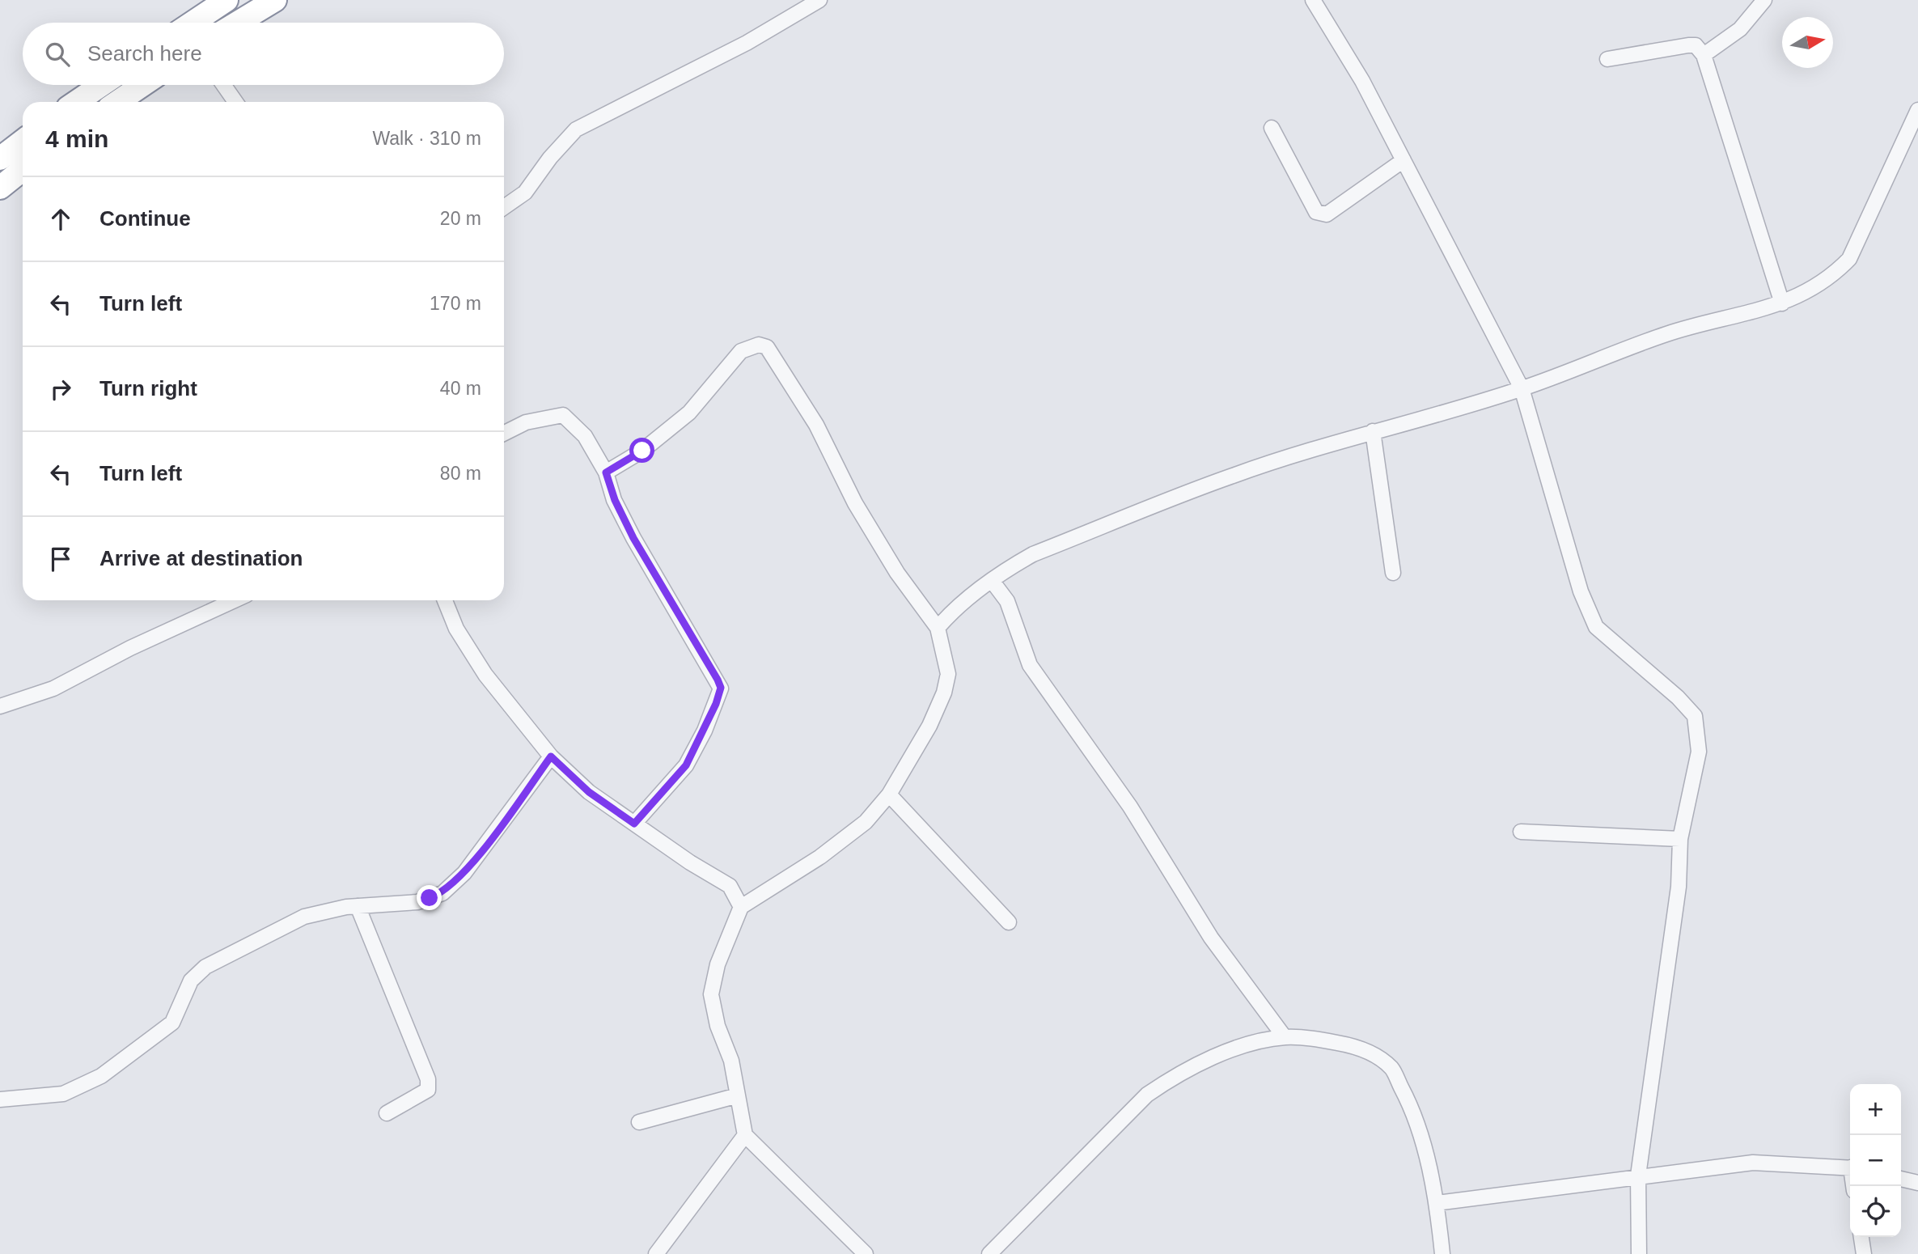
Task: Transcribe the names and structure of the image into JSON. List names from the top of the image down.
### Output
{
  "north": "right",
  "page": {
    "search": "Search here",
    "heading": ["4 min", "Walk · 310 m"],
    "list": [
      ["Continue", "20 m"],
      ["Turn left", "170 m"],
      ["Turn right", "40 m"],
      ["Turn left", "80 m"],
      "Arrive at destination"
    ],
    "map_buttons": ["+", "−"]
  }
}
